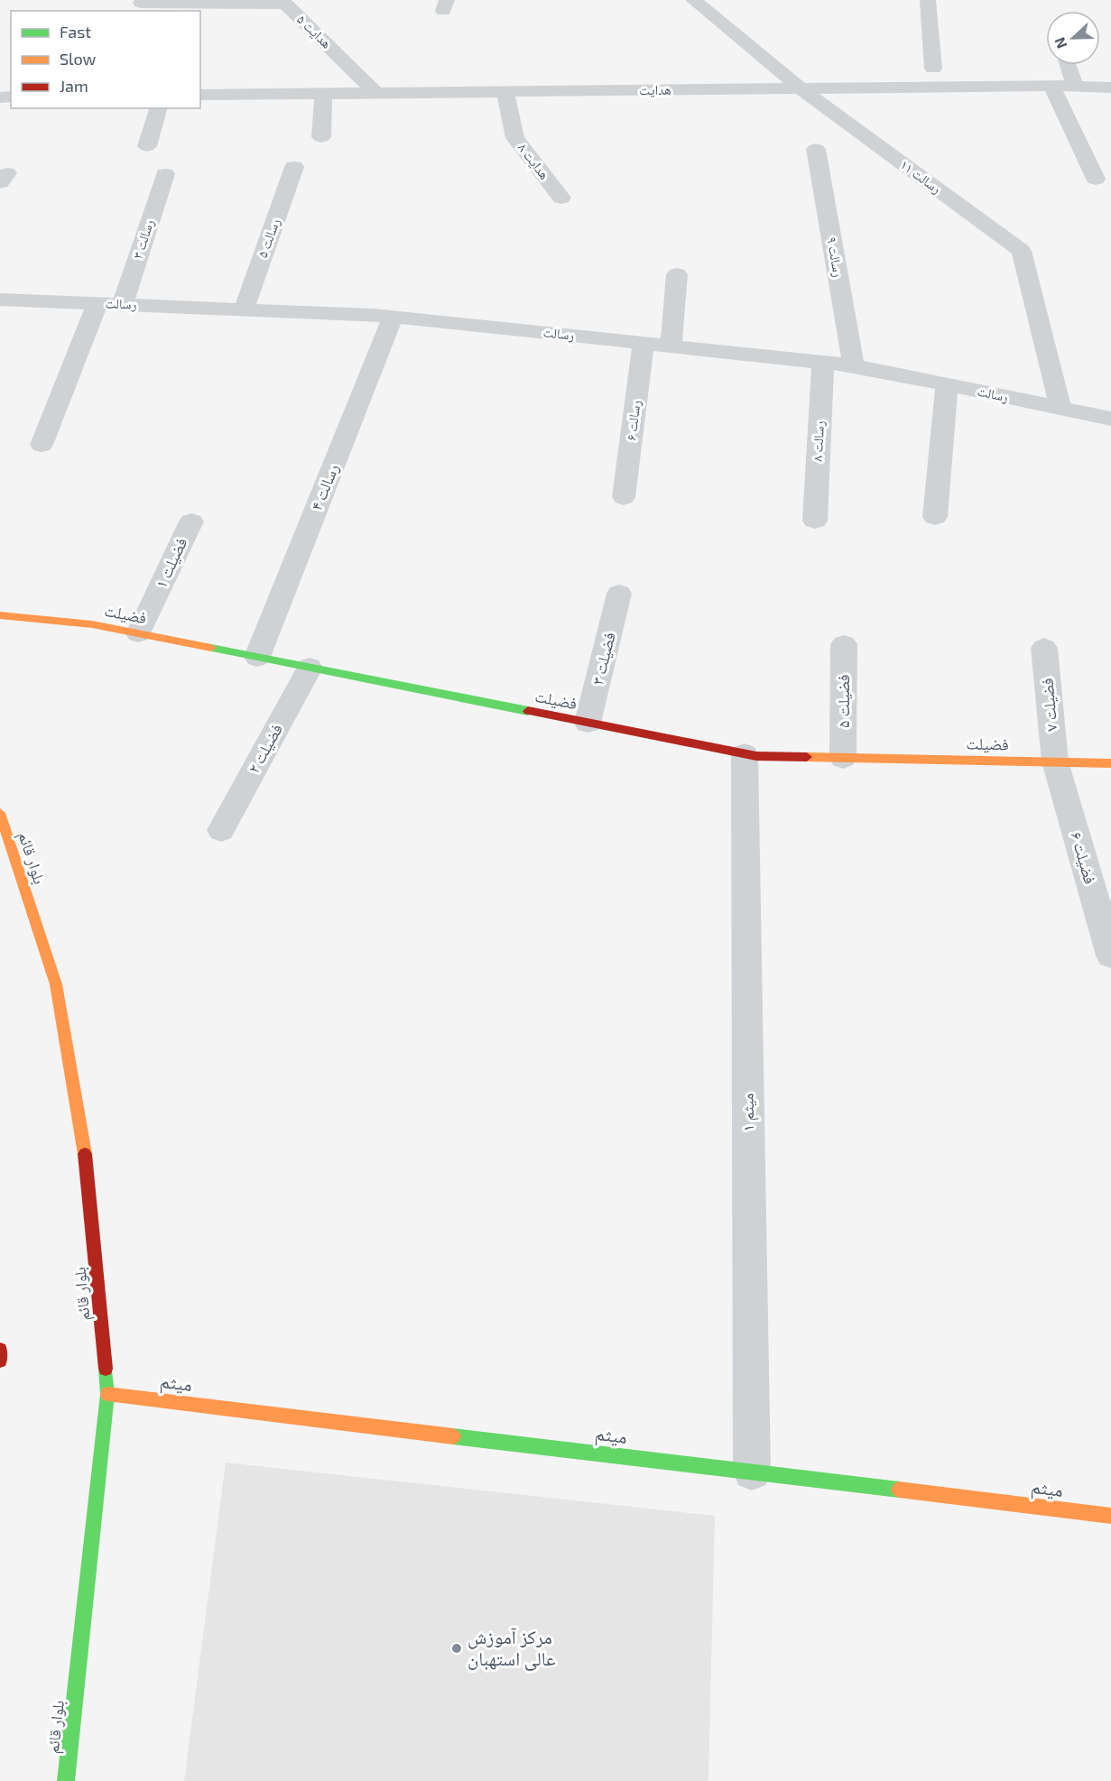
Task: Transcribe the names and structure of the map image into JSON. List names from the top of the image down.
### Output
{
  "streets": {
    "street": [
      "هدایت ۵",
      "هدایت",
      "هدایت ۸",
      "رسالت ۱۱",
      "رسالت ۵",
      "رسالت ۳",
      "رسالت ۹",
      "رسالت",
      "رسالت ۶",
      "رسالت ۸",
      "رسالت ۴",
      "فضیلت ۱",
      "فضیلت",
      "فضیلت ۳",
      "فضیلت ۵",
      "فضیلت ۷",
      "فضیلت ۲",
      "بلوار قائم",
      "فضیلت ۶",
      "میثم ۱",
      "میثم"
    ]
  },
  "crossings": [
    ["هدایت ۵", "هدایت"],
    ["هدایت", "هدایت ۸"],
    ["هدایت", "رسالت ۱۱"],
    ["رسالت ۱۱", "رسالت"],
    ["رسالت ۵", "رسالت"],
    ["رسالت ۳", "رسالت"],
    ["رسالت ۹", "رسالت"],
    ["رسالت", "رسالت ۶"],
    ["رسالت", "رسالت ۸"],
    ["رسالت", "رسالت ۴"],
    ["رسالت ۴", "فضیلت"],
    ["فضیلت ۱", "فضیلت"],
    ["فضیلت", "فضیلت ۳"],
    ["فضیلت", "فضیلت ۵"],
    ["فضیلت", "فضیلت ۷"],
    ["فضیلت", "فضیلت ۲"],
    ["فضیلت", "فضیلت ۶"],
    ["فضیلت", "میثم ۱"],
    ["فضیلت ۷", "فضیلت ۶"],
    ["بلوار قائم", "میثم"],
    ["میثم ۱", "میثم"]
  ],
  "places": ["مرکز آموزش عالی استهبان"],
  "legend": ["Fast", "Slow", "Jam"],
  "north": "left"
}
